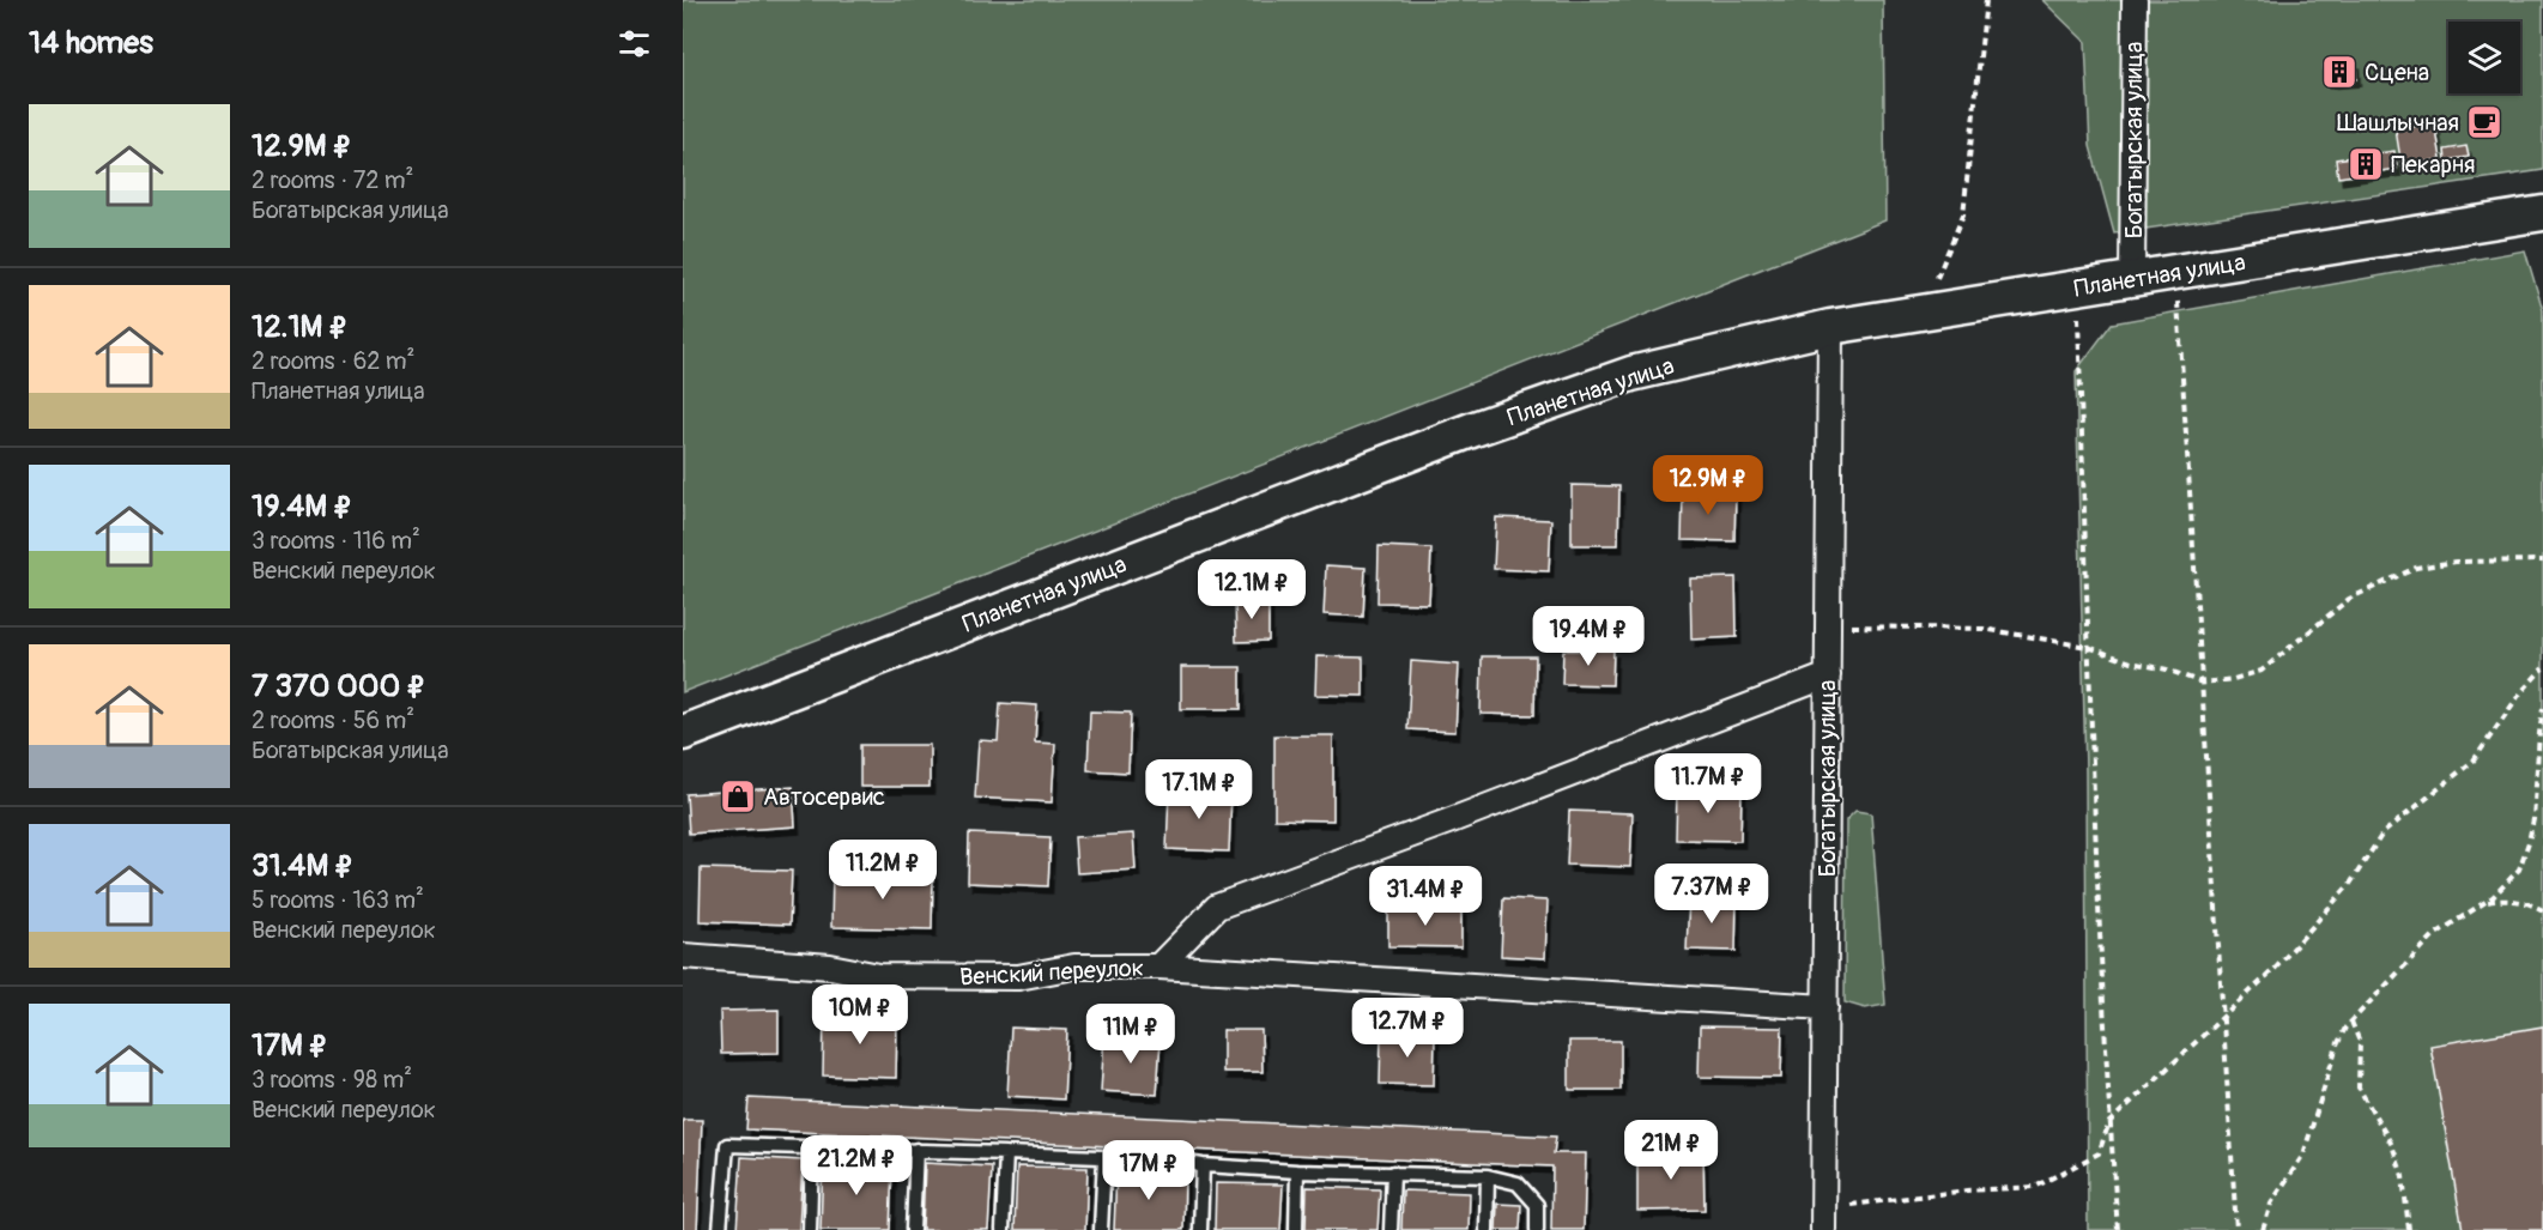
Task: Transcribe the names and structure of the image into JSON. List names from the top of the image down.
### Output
{
  "streets": {
    "main road": ["Планетная улица"],
    "street": ["Богатырская улица", "Венский переулок"]
  },
  "crossings": [
    ["Богатырская улица", "Планетная улица"],
    ["Богатырская улица", "Венский переулок"]
  ],
  "places": {
    "building": ["Сцена", "Пекарня"],
    "cafe": ["Шашлычная"],
    "shop": ["Автосервис"]
  },
  "page": {
    "heading": "14 homes",
    "list": [
      {
        "name": "12.9M ₽",
        "note": "2 rooms · 72 m² · Богатырская улица"
      },
      {
        "name": "12.1M ₽",
        "note": "2 rooms · 62 m² · Планетная улица"
      },
      {
        "name": "19.4M ₽",
        "note": "3 rooms · 116 m² · Венский переулок"
      },
      {
        "name": "7 370 000 ₽",
        "note": "2 rooms · 56 m² · Богатырская улица"
      },
      {
        "name": "31.4M ₽",
        "note": "5 rooms · 163 m² · Венский переулок"
      },
      {
        "name": "17M ₽",
        "note": "3 rooms · 98 m² · Венский переулок"
      }
    ],
    "price": [
      "12.9M ₽",
      "12.1M ₽",
      "19.4M ₽",
      "11.7M ₽",
      "17.1M ₽",
      "11.2M ₽",
      "7.37M ₽",
      "31.4M ₽",
      "10M ₽",
      "12.7M ₽",
      "11M ₽",
      "21M ₽",
      "21.2M ₽",
      "17M ₽"
    ]
  }
}
